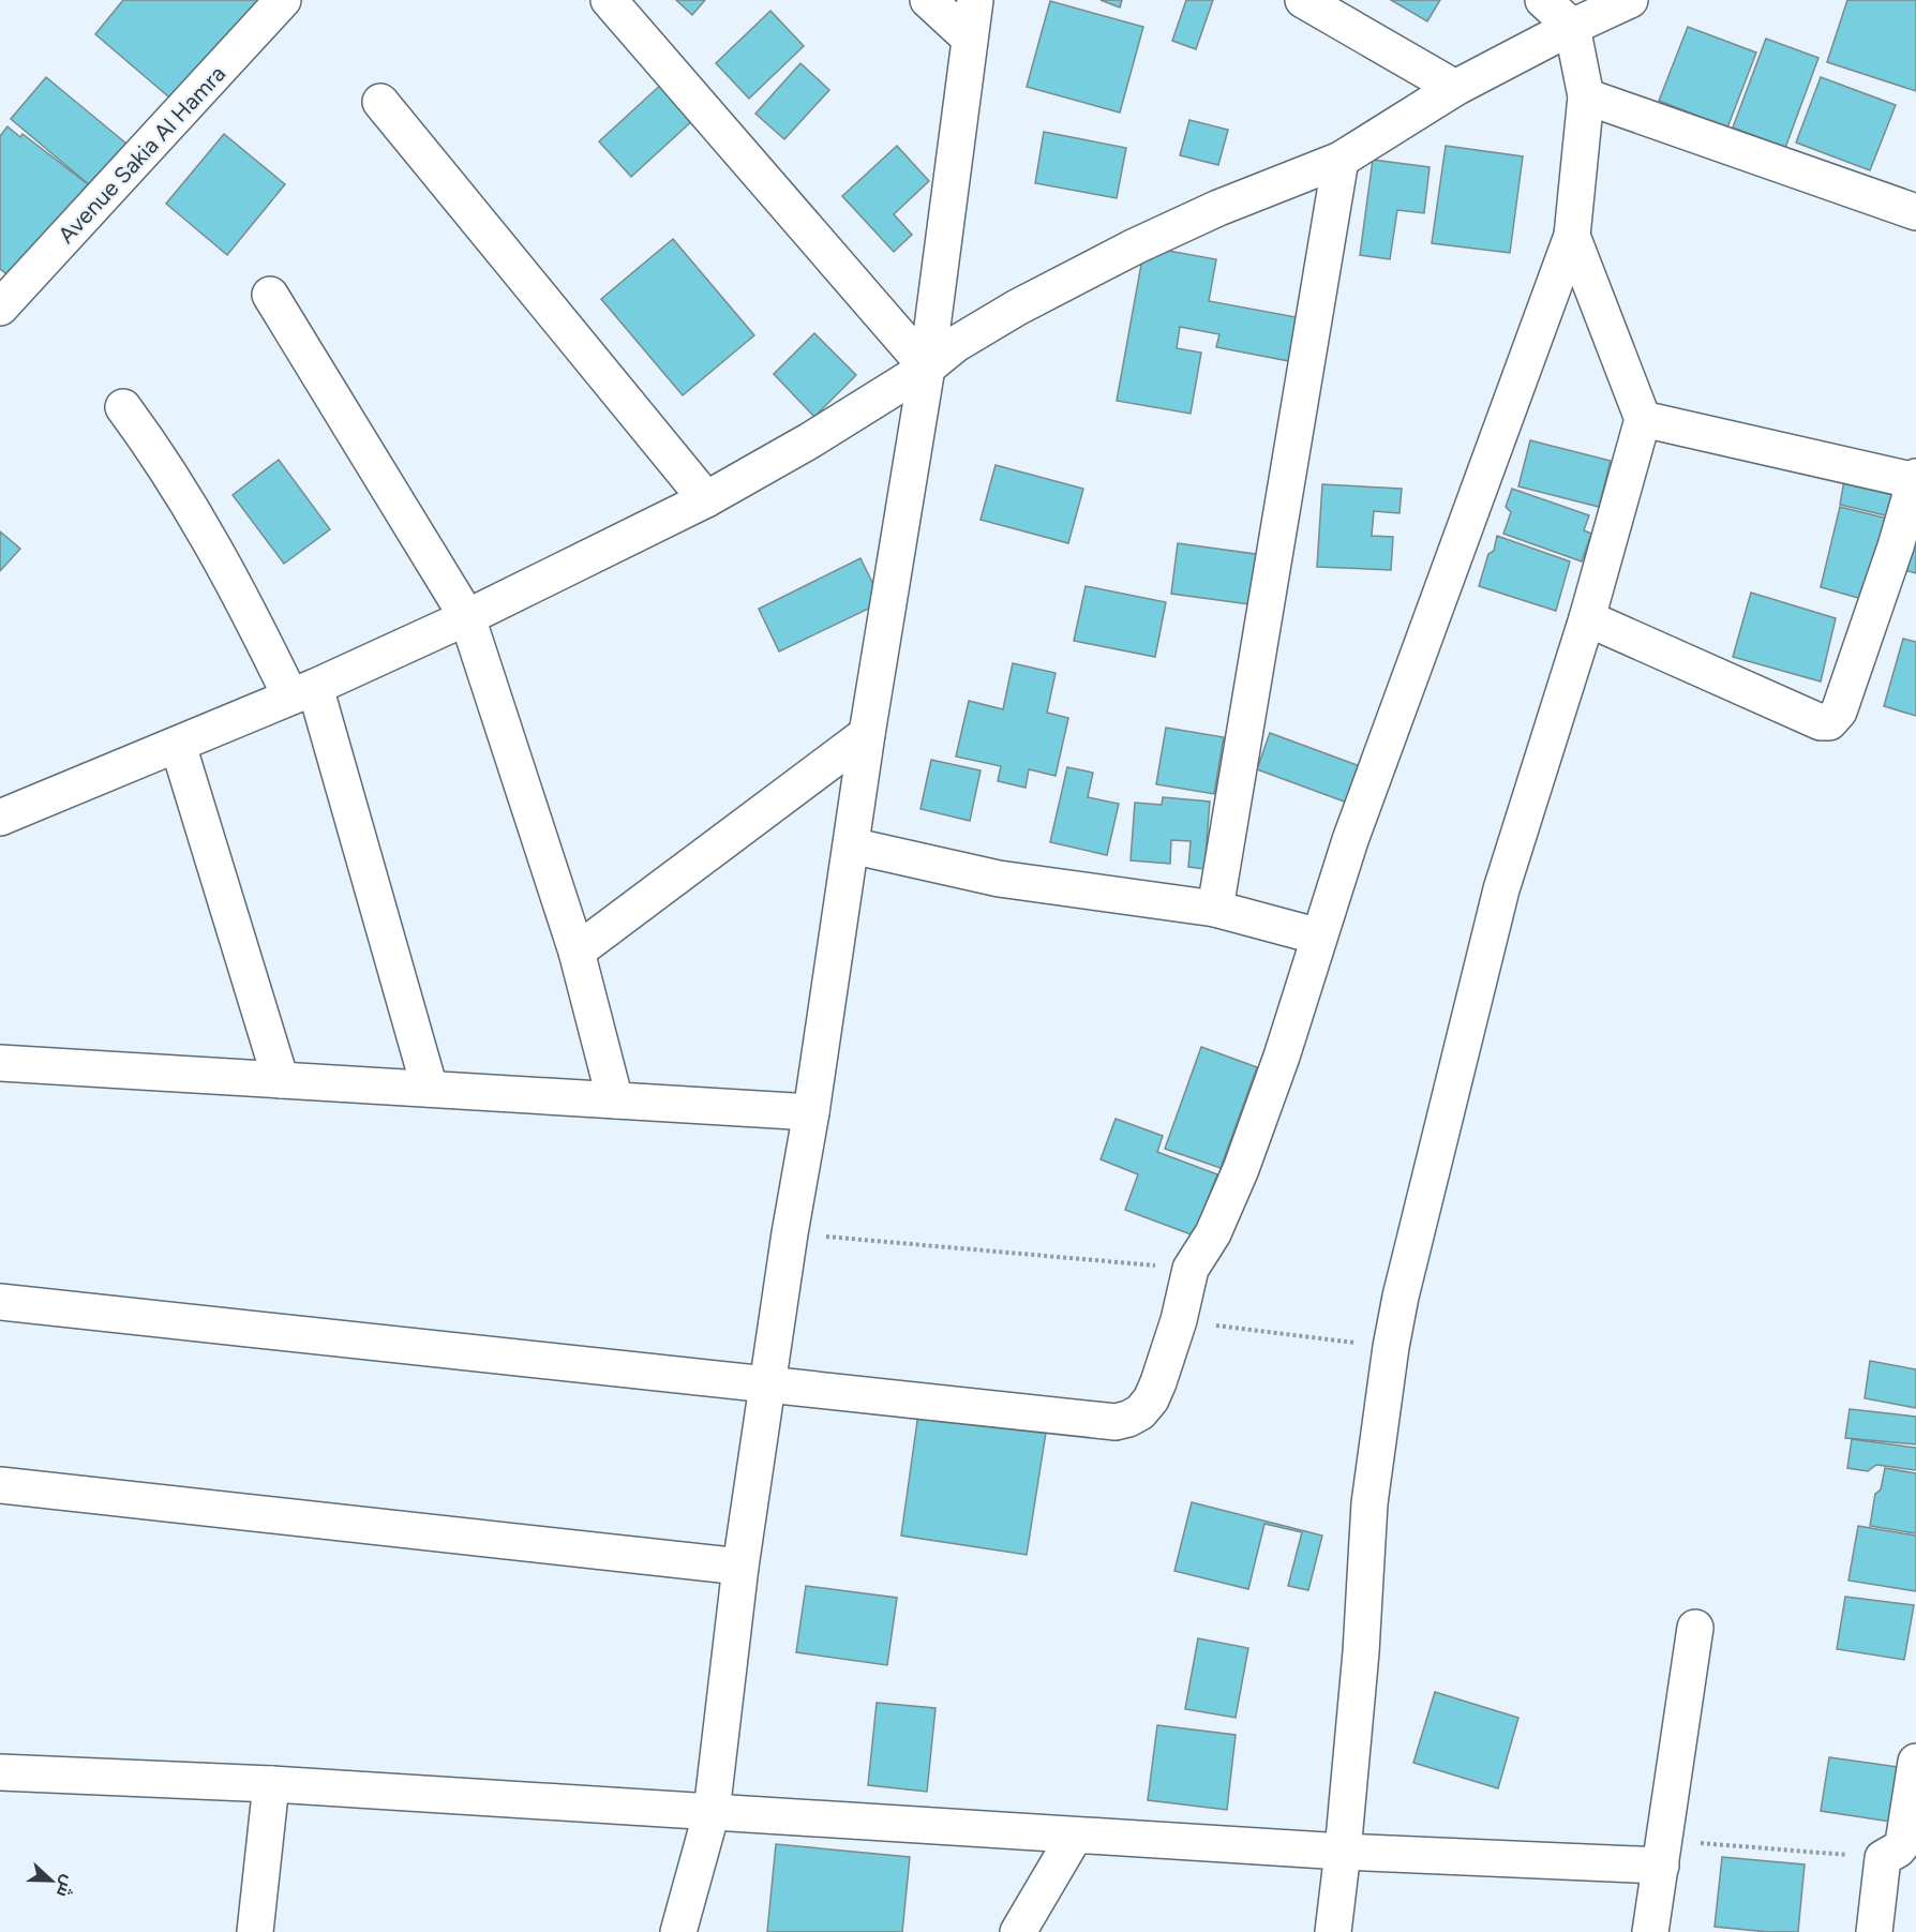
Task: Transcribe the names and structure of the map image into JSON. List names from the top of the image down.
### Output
{
  "streets": {
    "street": ["Avenue Sakia Al Hamra"]
  },
  "north": "right"
}
